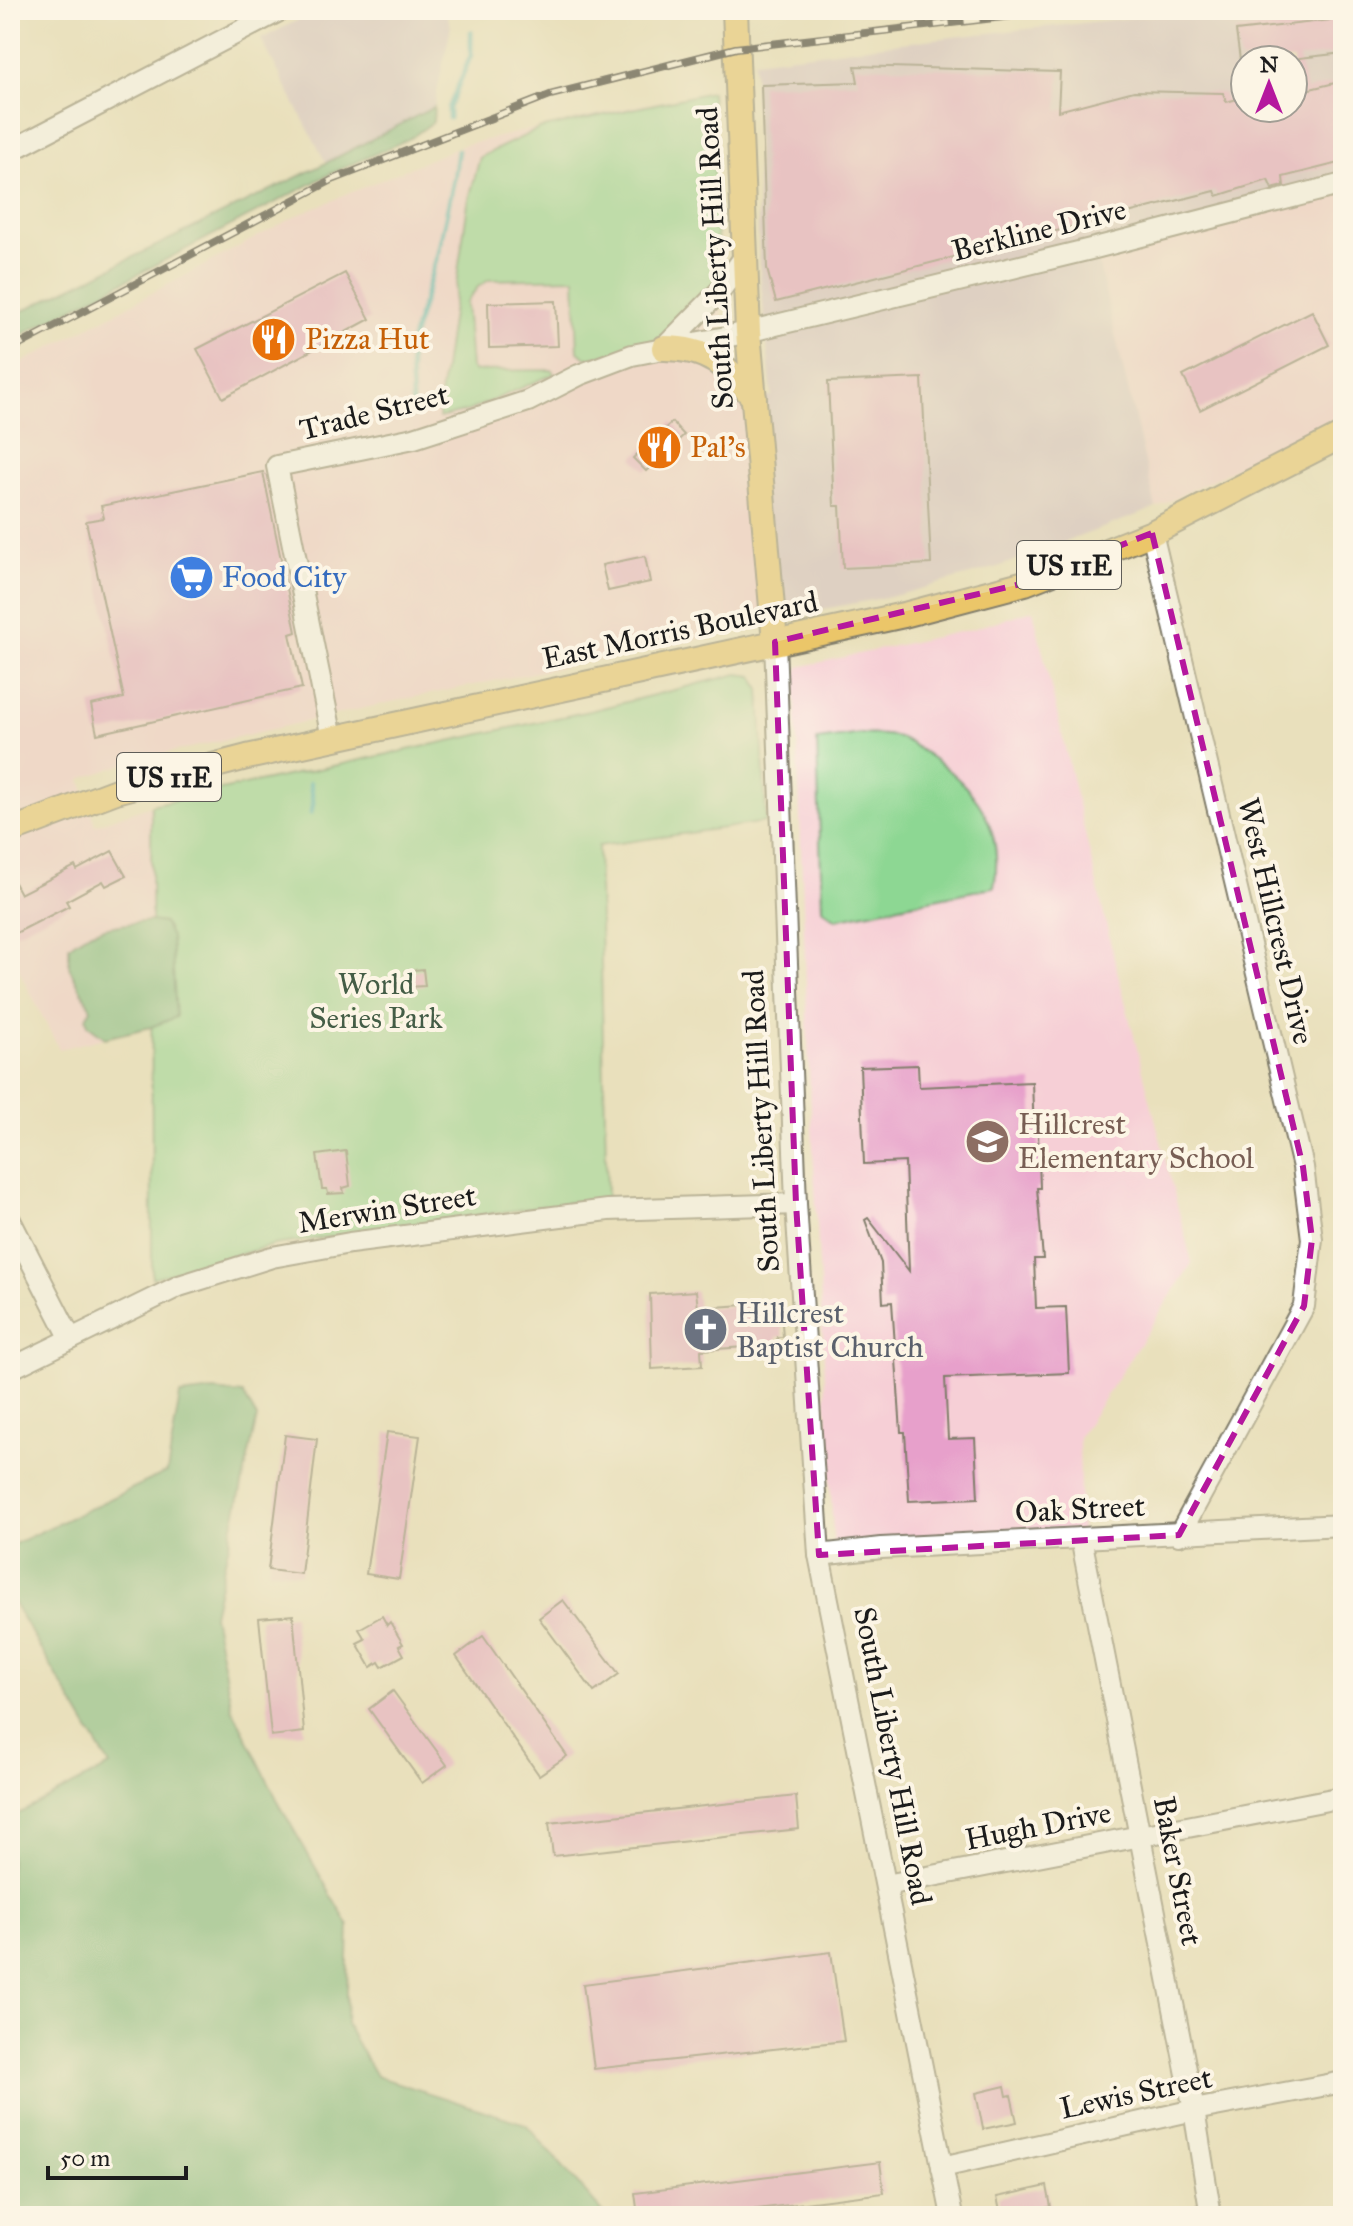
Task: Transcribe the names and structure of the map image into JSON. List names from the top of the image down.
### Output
{
  "streets": {
    "main road": ["South Liberty Hill Road", "US 11E", "East Morris Boulevard"],
    "street": [
      "Berkline Drive",
      "Trade Street",
      "West Hillcrest Drive",
      "Merwin Street",
      "Oak Street",
      "Hugh Drive",
      "Baker Street",
      "Lewis Street"
    ]
  },
  "crossings": [
    ["Berkline Drive", "South Liberty Hill Road"],
    ["Berkline Drive", "Trade Street"],
    ["South Liberty Hill Road", "Trade Street"],
    ["South Liberty Hill Road", "East Morris Boulevard"],
    ["South Liberty Hill Road", "Merwin Street"],
    ["South Liberty Hill Road", "Oak Street"],
    ["South Liberty Hill Road", "Hugh Drive"],
    ["South Liberty Hill Road", "Lewis Street"],
    ["Trade Street", "East Morris Boulevard"],
    ["East Morris Boulevard", "West Hillcrest Drive"],
    ["West Hillcrest Drive", "Oak Street"],
    ["Oak Street", "Baker Street"],
    ["Hugh Drive", "Baker Street"],
    ["Baker Street", "Lewis Street"]
  ],
  "parks": ["World Series Park"],
  "places": {
    "restaurant": ["Pizza Hut", "Pal's"],
    "supermarket": ["Food City"],
    "school or university": ["Hillcrest Elementary School"],
    "church": ["Hillcrest Baptist Church"]
  },
  "scale_bar": "50 m",
  "north": "top"
}
